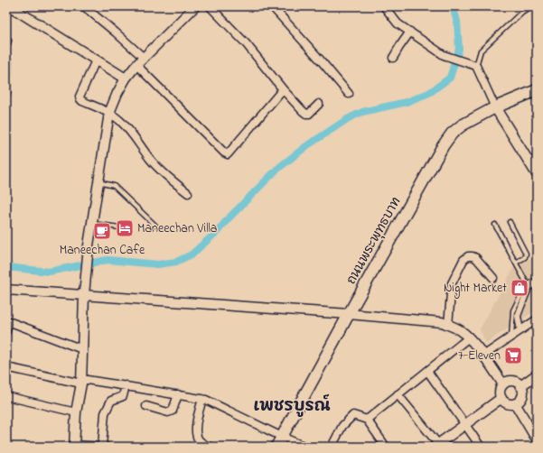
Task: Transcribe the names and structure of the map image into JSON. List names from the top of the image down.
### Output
{
  "streets": {
    "main road": ["ถนนพระพุทธบาท"]
  },
  "districts": ["เพชรบูรณ์"],
  "places": {
    "hotel": ["Maneechan Villa"],
    "cafe": ["Maneechan Cafe"],
    "shop": ["Night Market"],
    "supermarket": ["7-Eleven"]
  }
}
